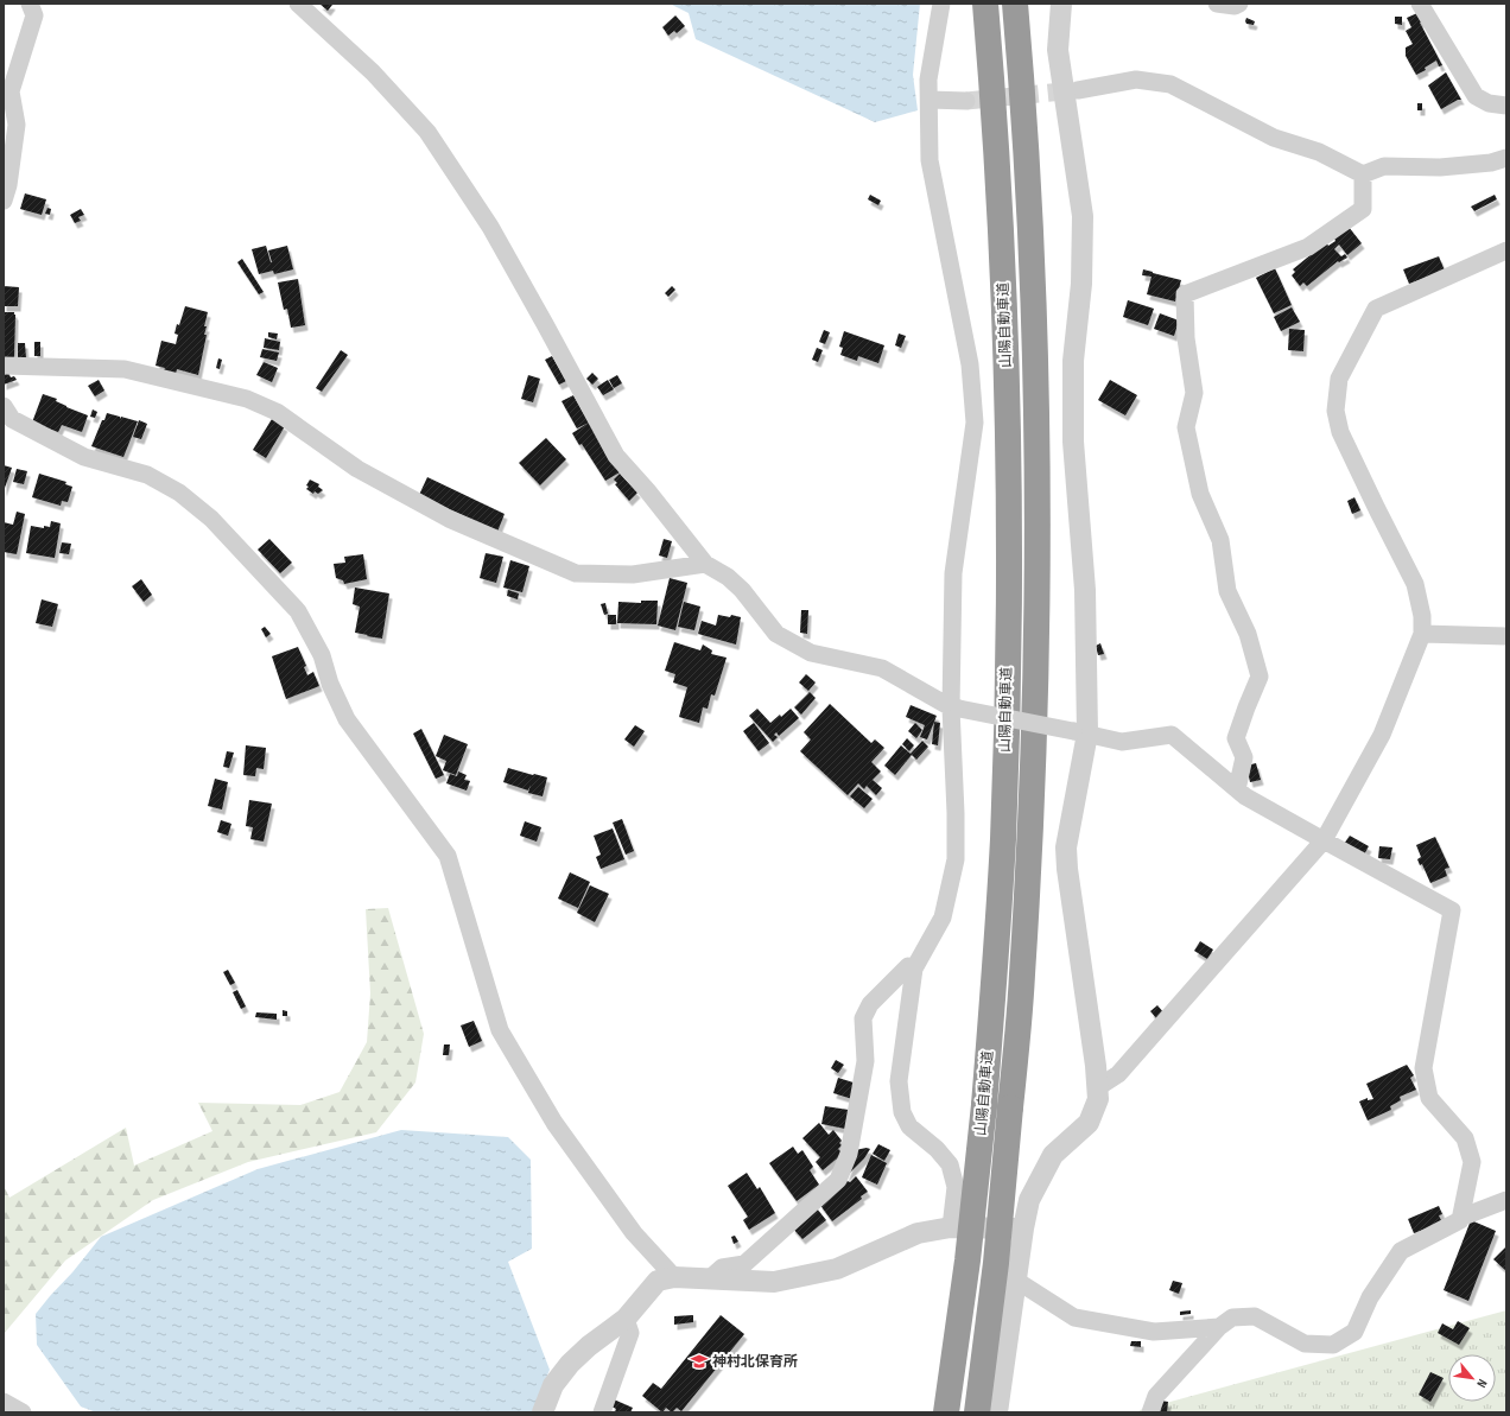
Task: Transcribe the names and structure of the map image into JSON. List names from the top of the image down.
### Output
{
  "streets": {
    "highway": ["山陽自動車道"]
  },
  "places": {
    "school or university": ["神村北保育所"]
  },
  "north": "bottom right"
}
